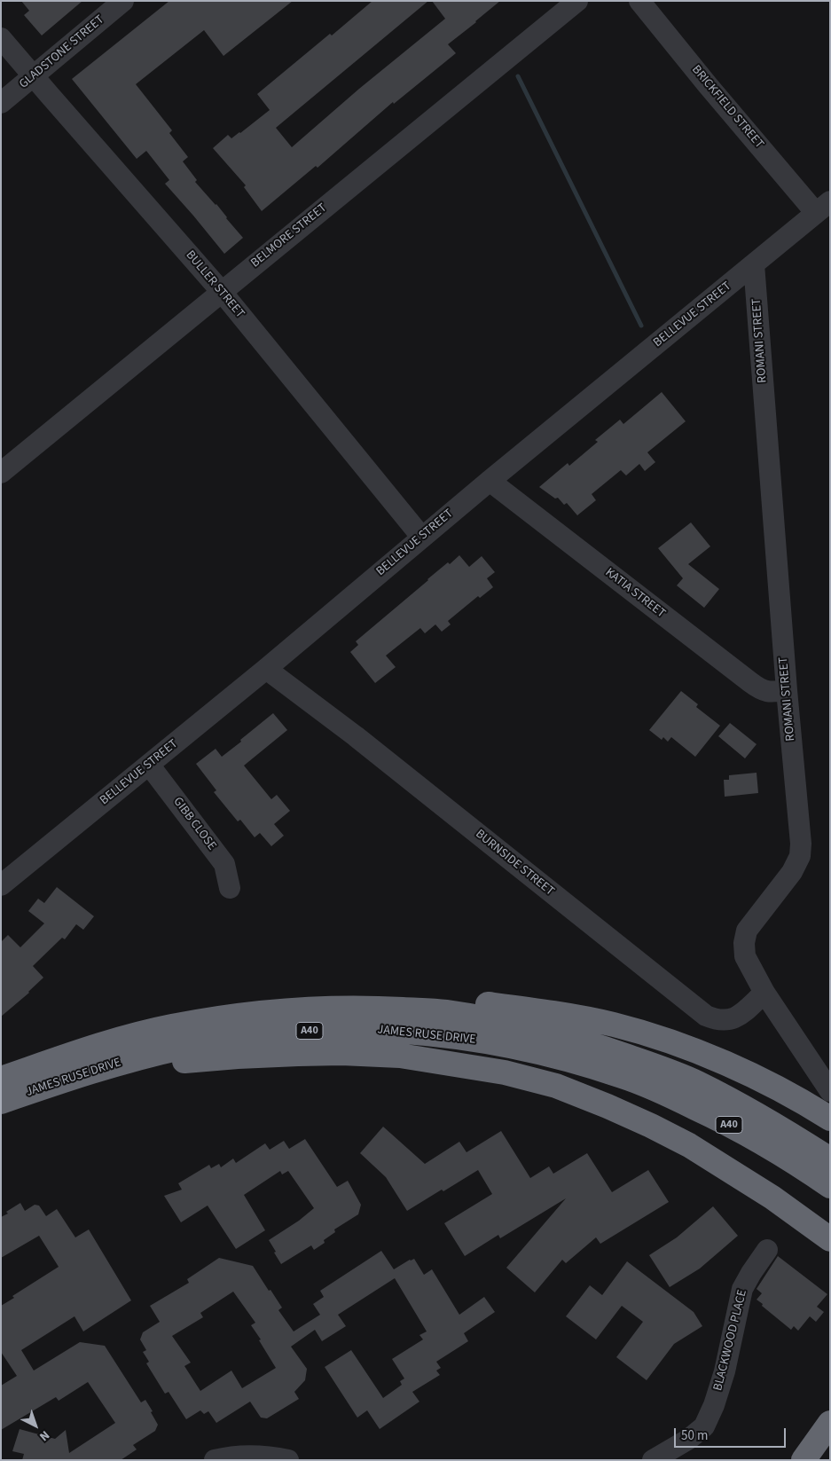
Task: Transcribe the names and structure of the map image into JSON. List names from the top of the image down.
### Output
{
  "streets": {
    "highway": ["A40", "JAMES RUSE DRIVE"],
    "street": [
      "GLADSTONE STREET",
      "BRICKFIELD STREET",
      "BELMORE STREET",
      "BULLER STREET",
      "BELLEVUE STREET",
      "ROMANI STREET",
      "KATIA STREET",
      "GIBB CLOSE",
      "BURNSIDE STREET",
      "BLACKWOOD PLACE"
    ]
  },
  "crossings": [
    ["GLADSTONE STREET", "BULLER STREET"],
    ["BRICKFIELD STREET", "BELLEVUE STREET"],
    ["BELMORE STREET", "BULLER STREET"],
    ["BULLER STREET", "BELLEVUE STREET"],
    ["BELLEVUE STREET", "ROMANI STREET"],
    ["BELLEVUE STREET", "KATIA STREET"],
    ["BELLEVUE STREET", "GIBB CLOSE"],
    ["BELLEVUE STREET", "BURNSIDE STREET"],
    ["ROMANI STREET", "KATIA STREET"],
    ["ROMANI STREET", "BURNSIDE STREET"]
  ],
  "scale_bar": "50 m",
  "north": "bottom right"
}
